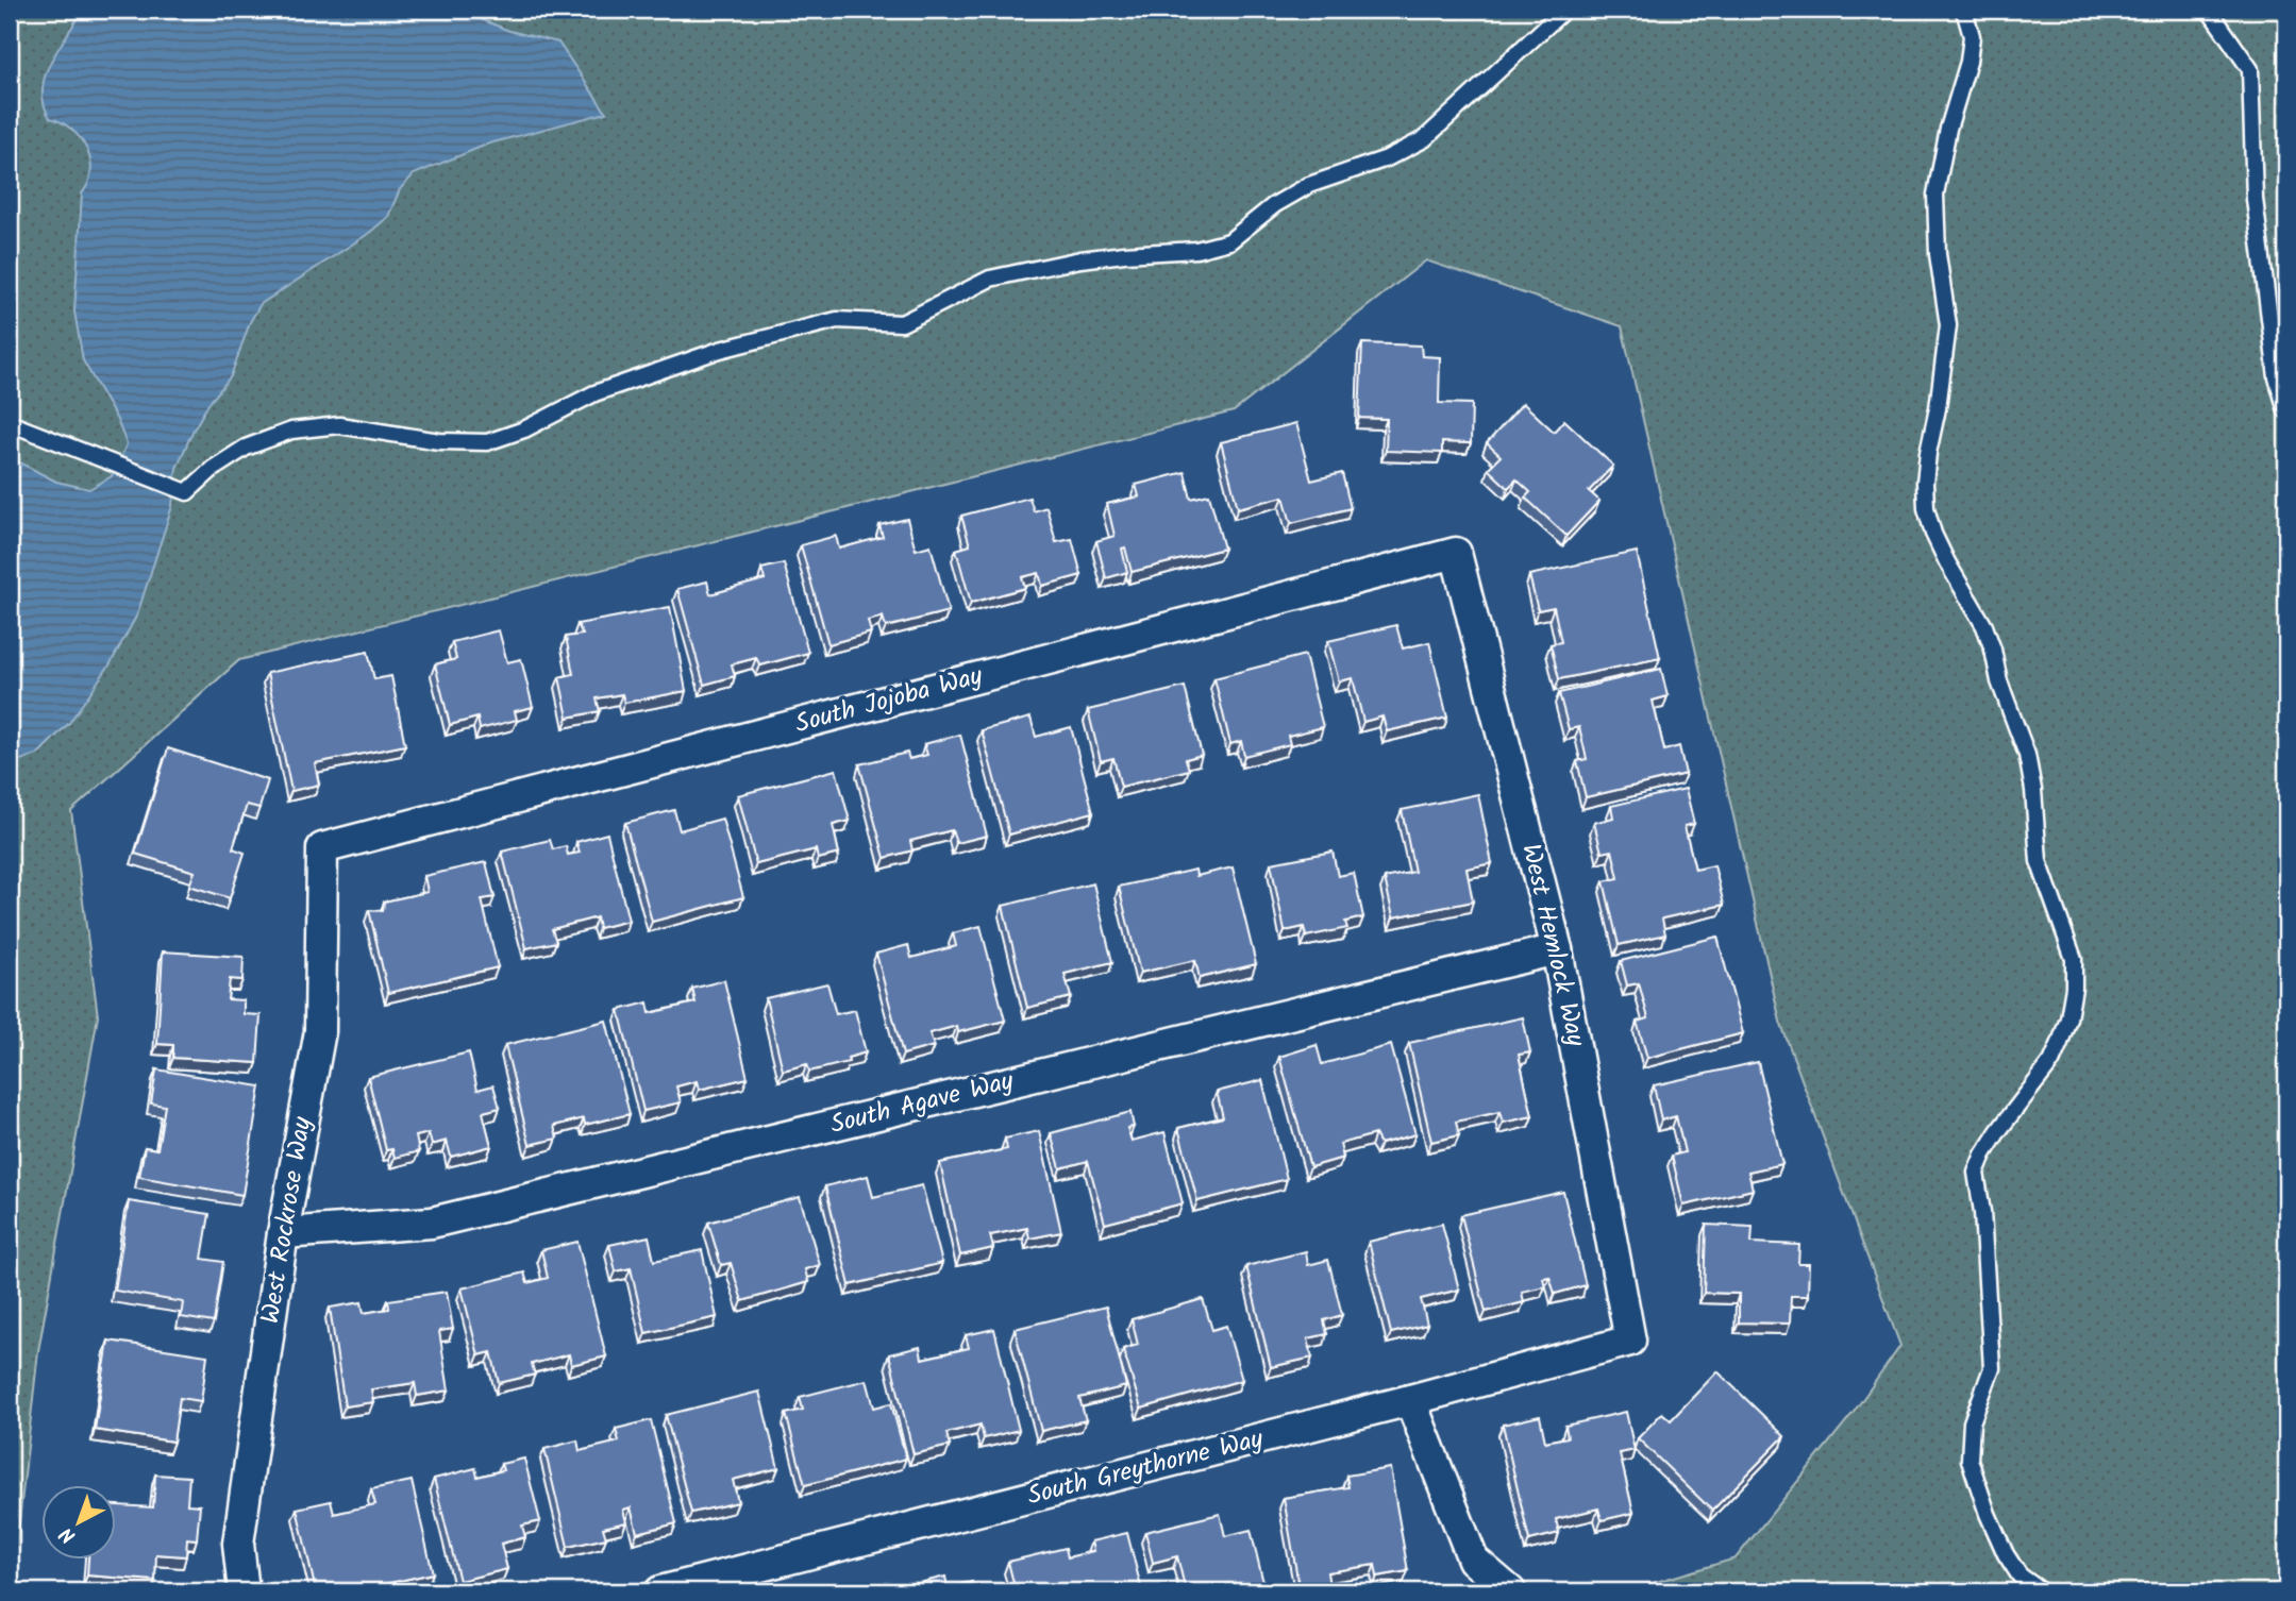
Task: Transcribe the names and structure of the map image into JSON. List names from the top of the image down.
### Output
{
  "streets": {
    "street": [
      "South Jojoba Way",
      "West Hemlock Way",
      "South Agave Way",
      "West Rockrose Way",
      "South Greythorne Way"
    ]
  },
  "crossings": [
    ["South Jojoba Way", "West Hemlock Way"],
    ["South Jojoba Way", "West Rockrose Way"],
    ["West Hemlock Way", "South Agave Way"],
    ["West Hemlock Way", "South Greythorne Way"],
    ["South Agave Way", "West Rockrose Way"]
  ],
  "north": "bottom left"
}
